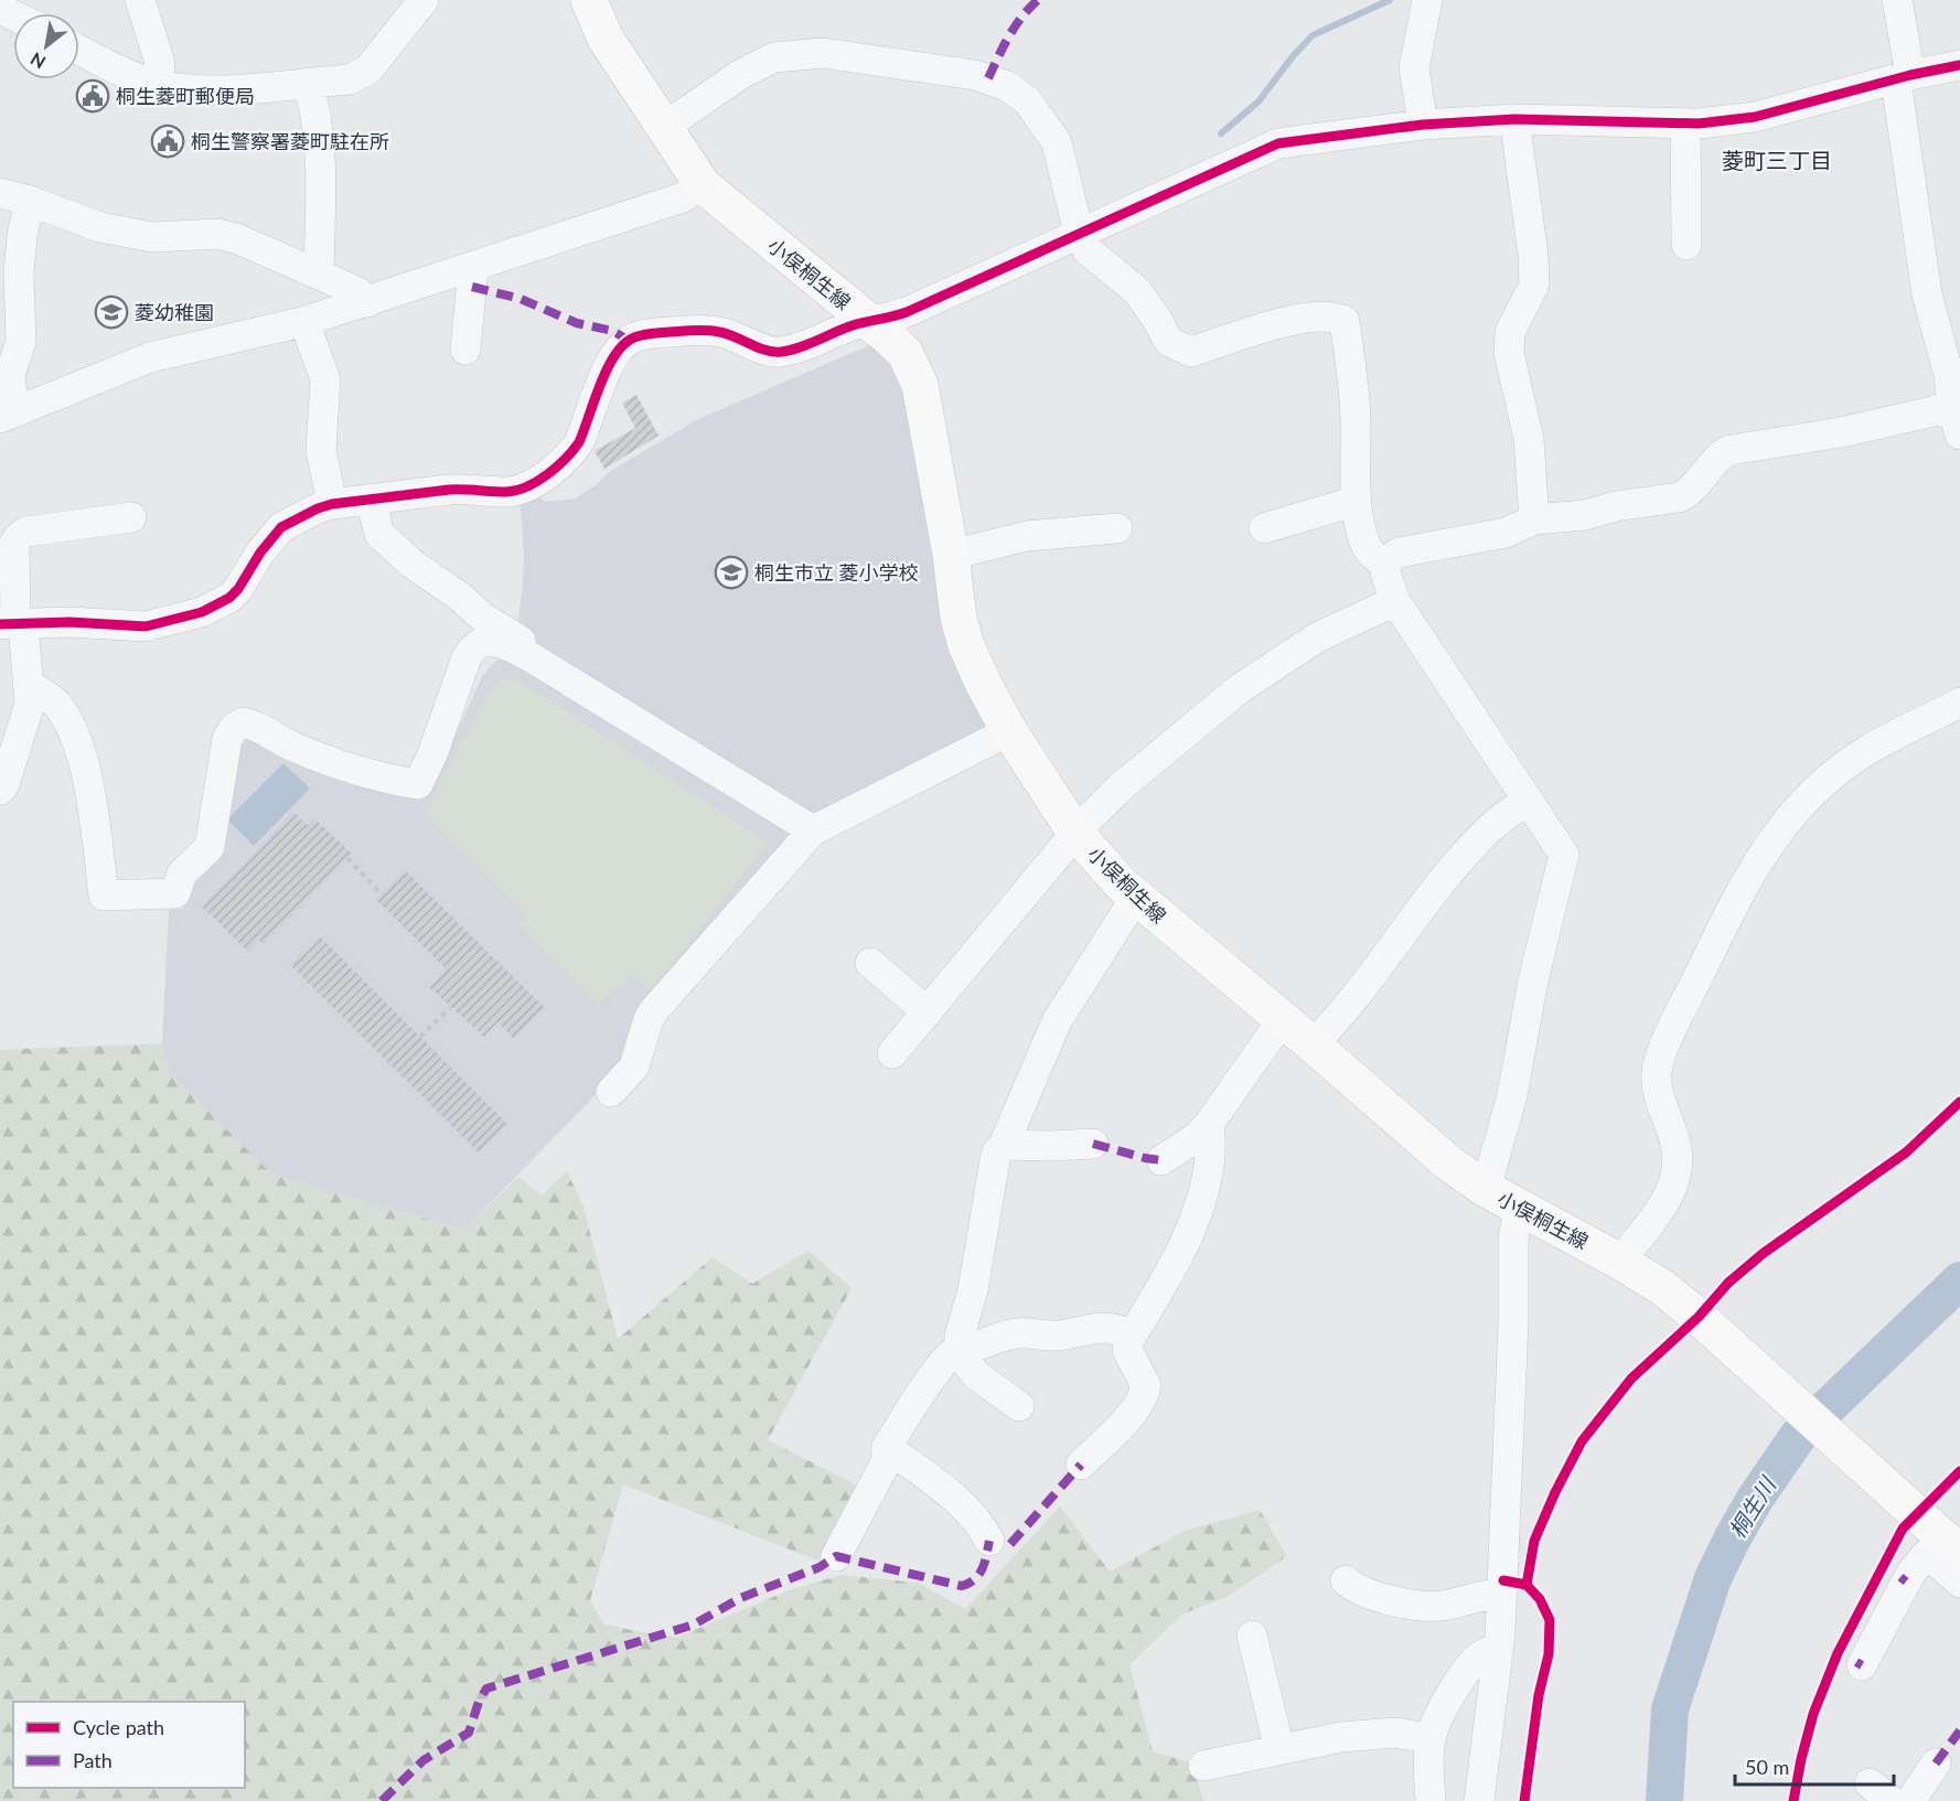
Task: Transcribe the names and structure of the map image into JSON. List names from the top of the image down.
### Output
{
  "streets": {
    "main road": ["小俣桐生線"]
  },
  "districts": ["菱町三丁目"],
  "water": ["桐生川"],
  "places": {
    "public building": ["桐生菱町郵便局", "桐生警察署菱町駐在所"],
    "school or university": ["菱幼稚園", "桐生市立 菱小学校"]
  },
  "legend": ["Cycle path", "Path"],
  "scale_bar": "50 m",
  "north": "bottom left"
}
